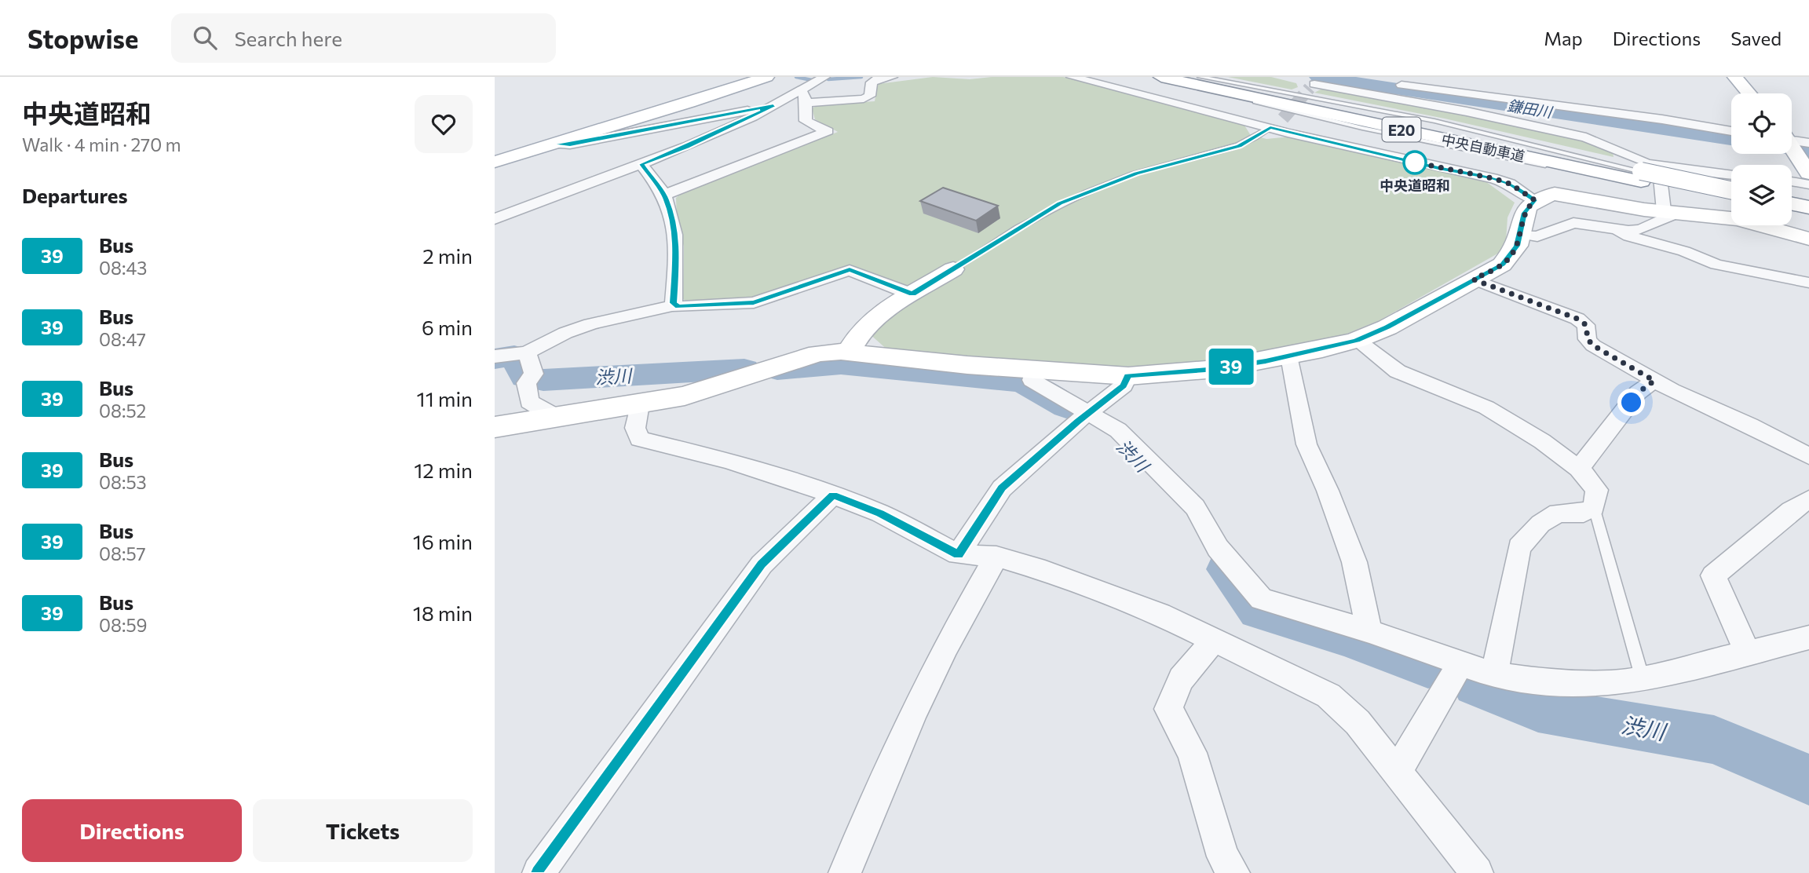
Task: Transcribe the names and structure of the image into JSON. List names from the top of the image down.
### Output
{
  "streets": {
    "main road": ["E20", "中央自動車道"]
  },
  "water": ["鎌田川", "渋川"],
  "places": ["中央道昭和"],
  "lines": ["bus line 39"],
  "page": {
    "header": "Stopwise",
    "search": "Search here",
    "nav": ["Map", "Directions", "Saved"],
    "heading": [
      ["中央道昭和", "Walk · 4 min · 270 m"],
      "Departures"
    ],
    "on_map": "39",
    "list": [
      {
        "mark": "39",
        "name": "Bus",
        "note": "08:43",
        "value": "2 min"
      },
      {
        "mark": "39",
        "name": "Bus",
        "note": "08:47",
        "value": "6 min"
      },
      {
        "mark": "39",
        "name": "Bus",
        "note": "08:52",
        "value": "11 min"
      },
      {
        "mark": "39",
        "name": "Bus",
        "note": "08:53",
        "value": "12 min"
      },
      {
        "mark": "39",
        "name": "Bus",
        "note": "08:57",
        "value": "16 min"
      },
      {
        "mark": "39",
        "name": "Bus",
        "note": "08:59",
        "value": "18 min"
      }
    ],
    "buttons": ["Directions", "Tickets"]
  }
}
